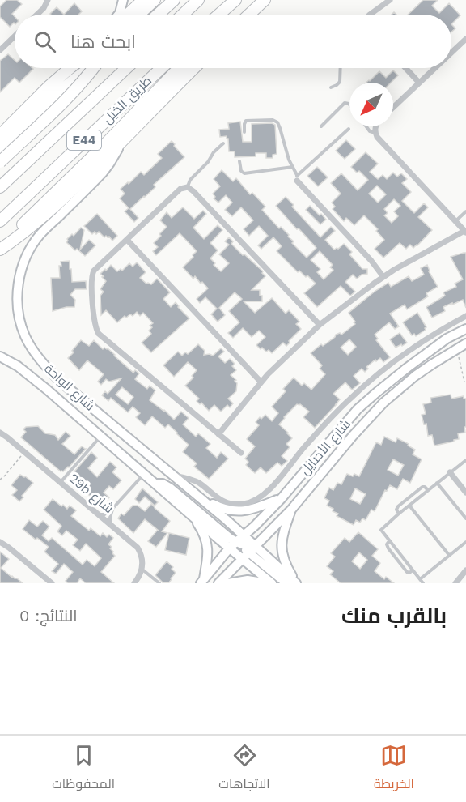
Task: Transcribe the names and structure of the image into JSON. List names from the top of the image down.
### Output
{
  "streets": {
    "highway": ["طريق الخيل", "E44"],
    "main road": ["شارع الواحة", "شارع الأصايل"],
    "street": ["29b شارع"]
  },
  "crossings": [
    ["شارع الواحة", "شارع الأصايل"]
  ],
  "north": "bottom left",
  "page": {
    "search": "ابحث هنا",
    "heading": ["بالقرب منك", "النتائج: 0"],
    "nav": ["الخريطة", "الاتجاهات", "المحفوظات"]
  }
}
